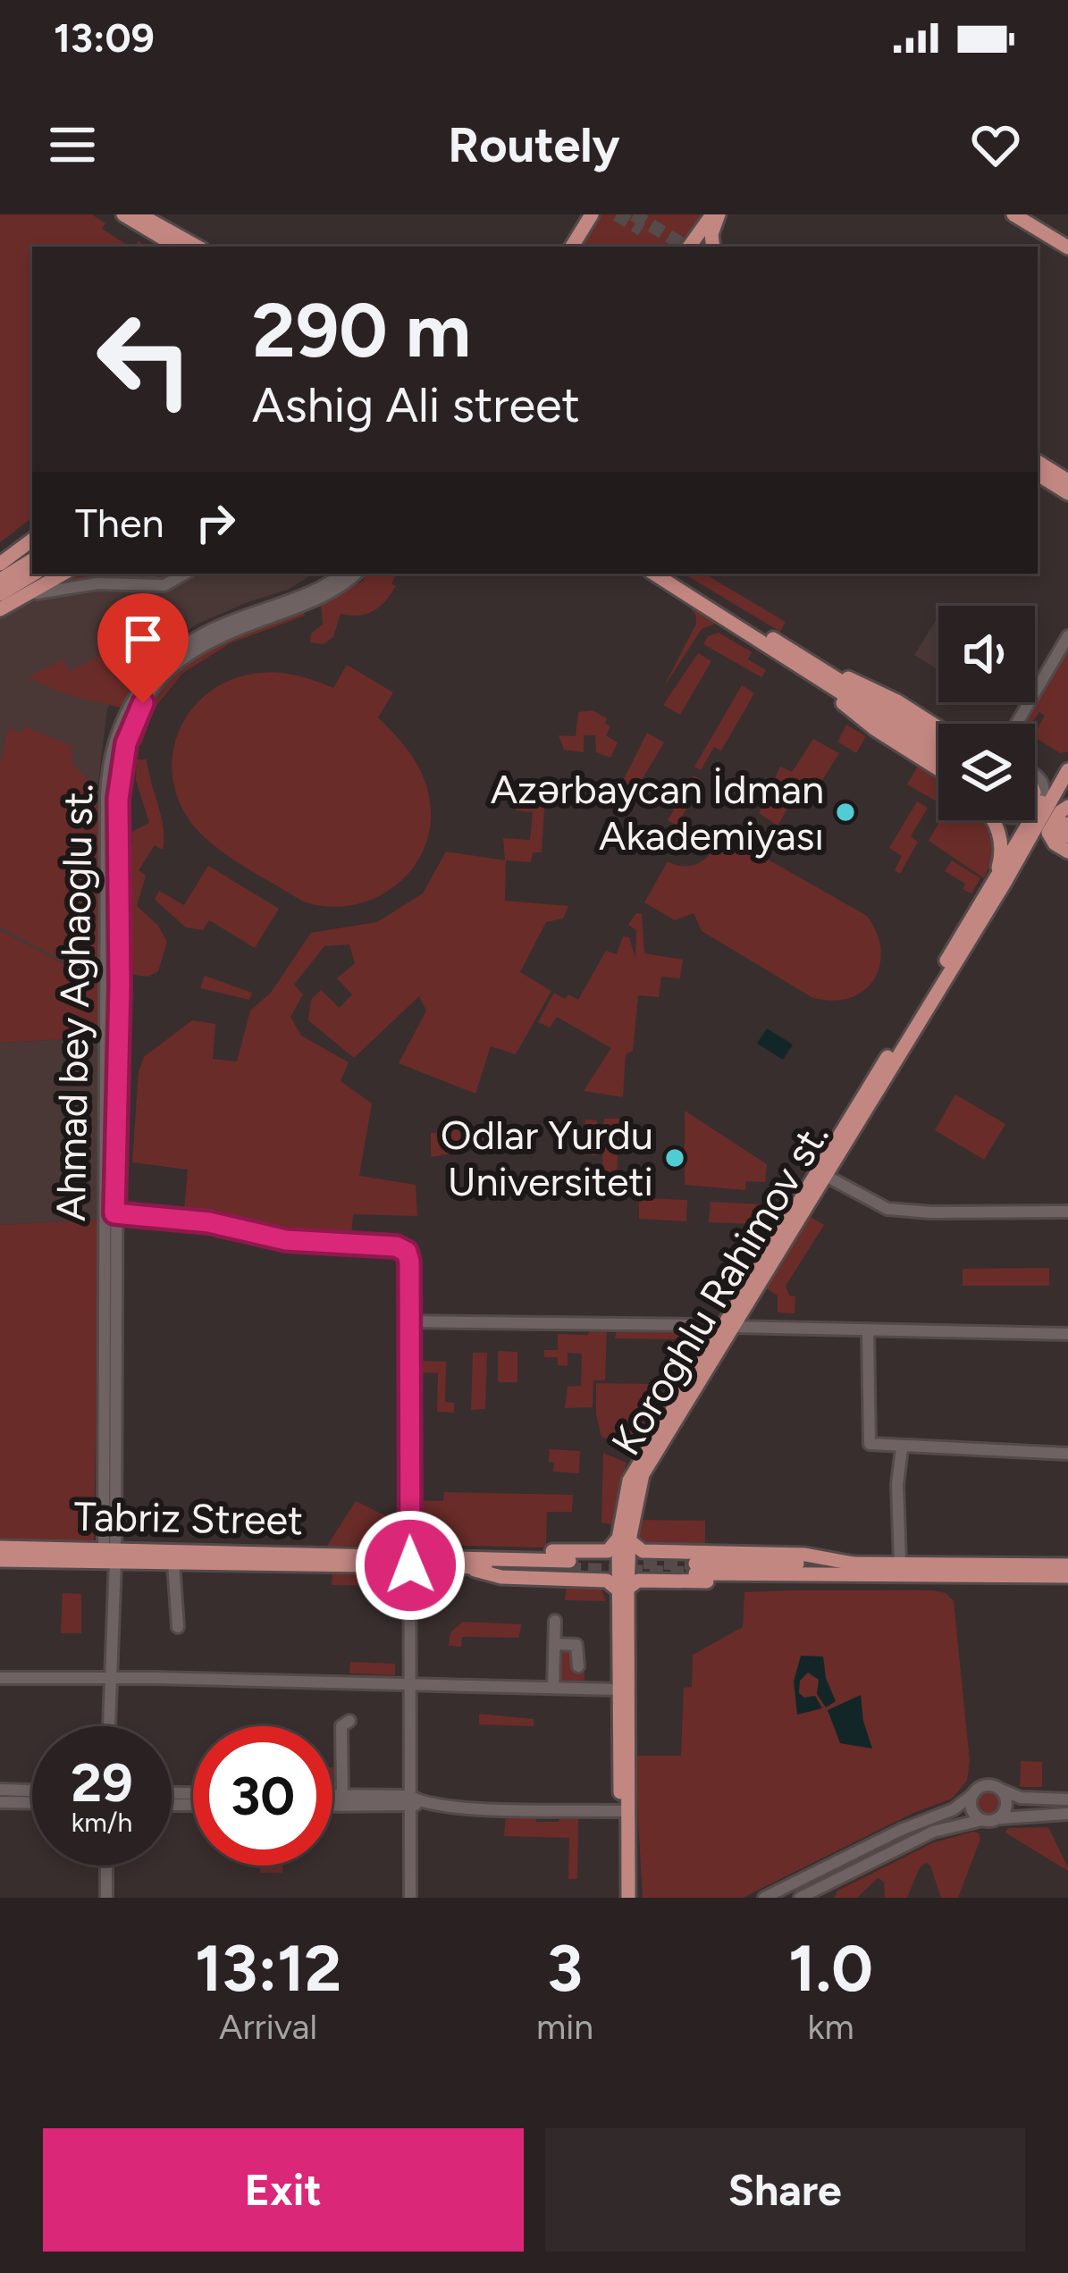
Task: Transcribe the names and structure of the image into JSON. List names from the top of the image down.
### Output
{
  "streets": {
    "main road": ["Koroghlu Rahimov st.", "Tabriz Street"],
    "street": ["Ahmad bey Aghaoglu st."]
  },
  "crossings": [
    ["Ahmad bey Aghaoglu st.", "Tabriz Street"]
  ],
  "places": ["Azərbaycan İdman Akademiyası", "Odlar Yurdu Universiteti"],
  "page": {
    "status": "13:09",
    "header": "Routely",
    "turn": ["290 m", "Ashig Ali street"],
    "then": "Then",
    "speed": "29 km/h",
    "limit": "30",
    "eta": [
      "13:12",
      "Arrival",
      "3",
      "min",
      "1.0",
      "km"
    ],
    "buttons": ["Exit", "Share"]
  }
}
